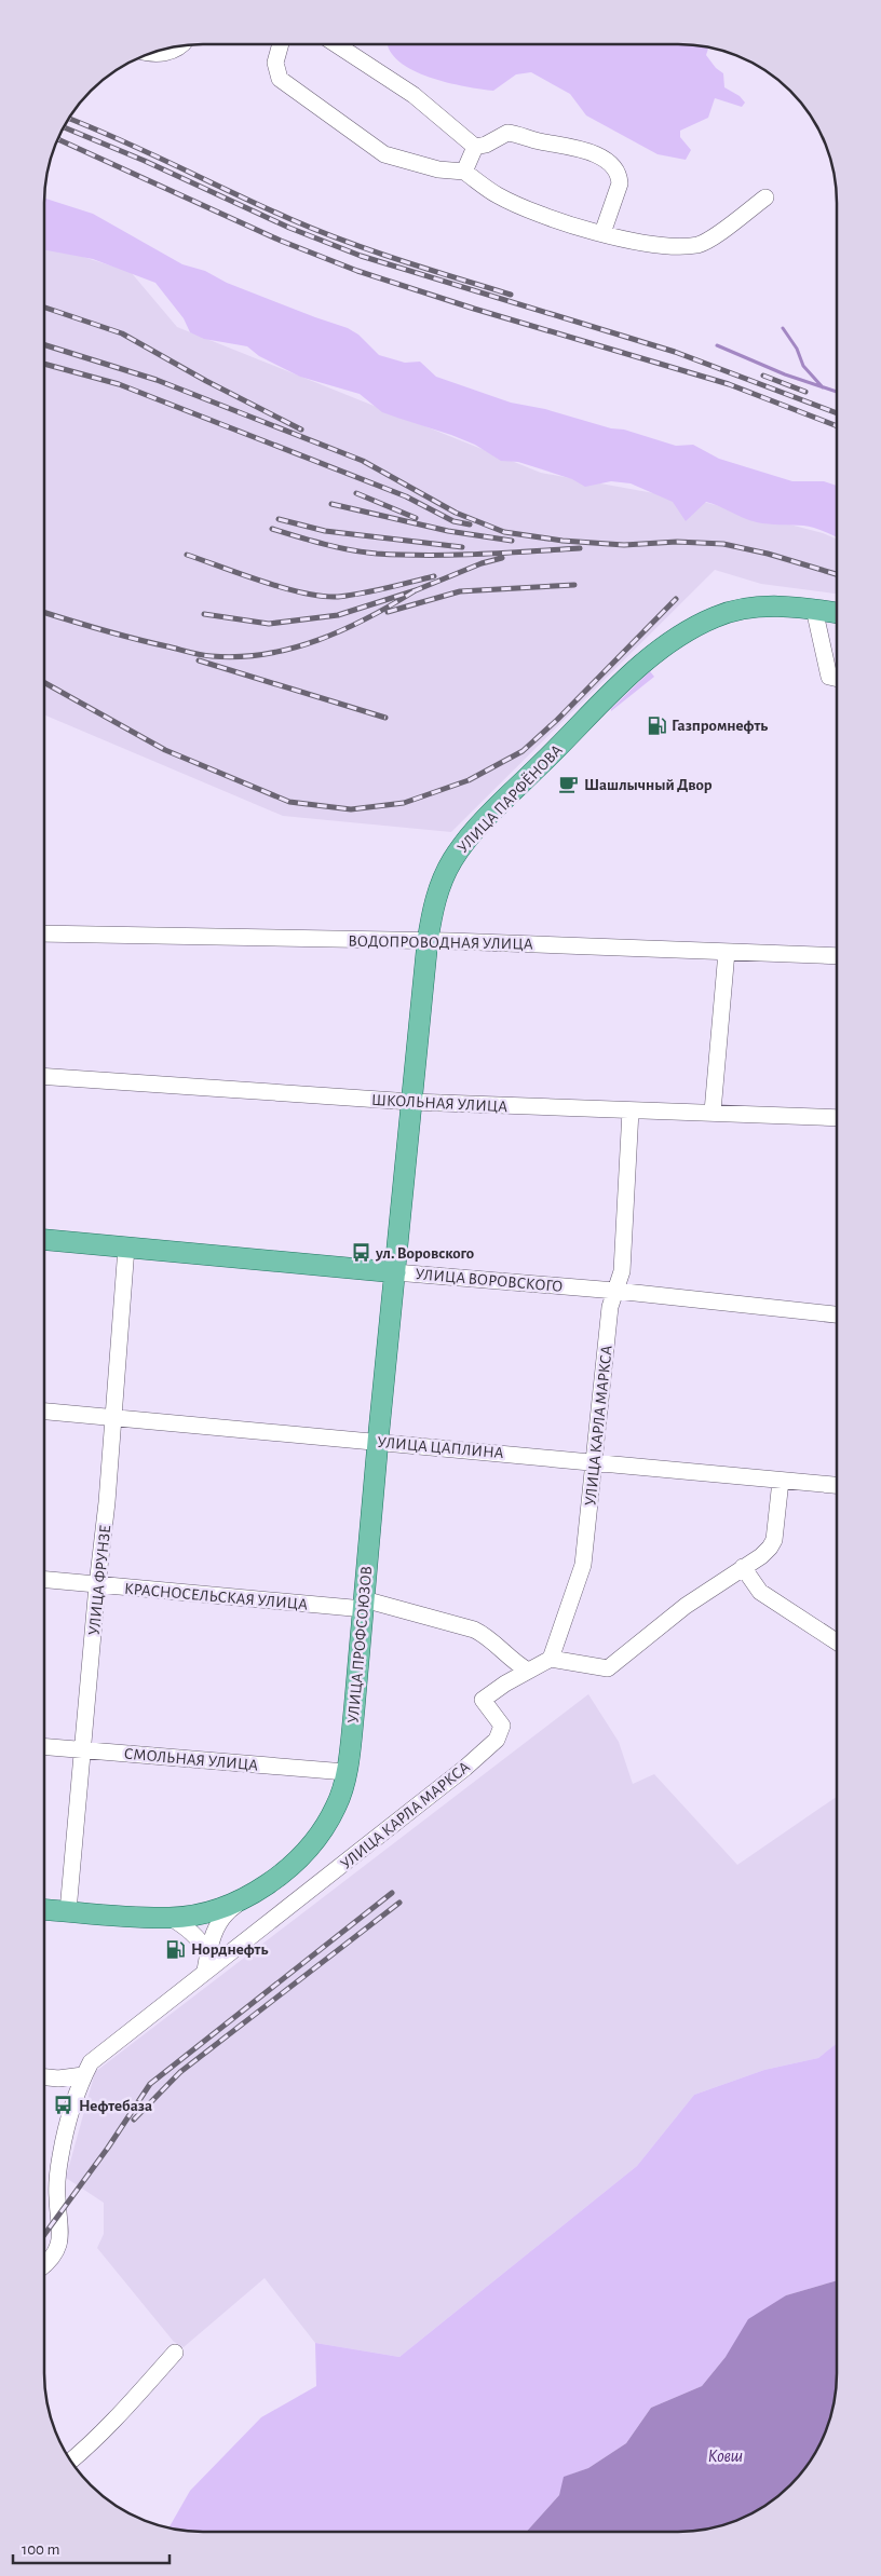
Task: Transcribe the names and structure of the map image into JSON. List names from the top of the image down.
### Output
{
  "streets": {
    "main road": ["УЛИЦА ПАРФЁНОВА", "УЛИЦА ВОРОВСКОГО", "УЛИЦА ПРОФСОЮЗОВ"],
    "street": [
      "ВОДОПРОВОДНАЯ УЛИЦА",
      "ШКОЛЬНАЯ УЛИЦА",
      "УЛИЦА КАРЛА МАРКСА",
      "УЛИЦА ЦАПЛИНА",
      "УЛИЦА ФРУНЗЕ",
      "КРАСНОСЕЛЬСКАЯ УЛИЦА",
      "СМОЛЬНАЯ УЛИЦА"
    ]
  },
  "crossings": [
    ["УЛИЦА ПАРФЁНОВА", "ВОДОПРОВОДНАЯ УЛИЦА"],
    ["УЛИЦА ПАРФЁНОВА", "ШКОЛЬНАЯ УЛИЦА"],
    ["УЛИЦА ПАРФЁНОВА", "УЛИЦА ВОРОВСКОГО"],
    ["УЛИЦА ПАРФЁНОВА", "УЛИЦА ПРОФСОЮЗОВ"],
    ["ШКОЛЬНАЯ УЛИЦА", "УЛИЦА КАРЛА МАРКСА"],
    ["УЛИЦА ВОРОВСКОГО", "УЛИЦА КАРЛА МАРКСА"],
    ["УЛИЦА ВОРОВСКОГО", "УЛИЦА ФРУНЗЕ"],
    ["УЛИЦА ВОРОВСКОГО", "УЛИЦА ПРОФСОЮЗОВ"],
    ["УЛИЦА КАРЛА МАРКСА", "УЛИЦА ЦАПЛИНА"],
    ["УЛИЦА КАРЛА МАРКСА", "КРАСНОСЕЛЬСКАЯ УЛИЦА"],
    ["УЛИЦА ЦАПЛИНА", "УЛИЦА ФРУНЗЕ"],
    ["УЛИЦА ЦАПЛИНА", "УЛИЦА ПРОФСОЮЗОВ"],
    ["УЛИЦА ФРУНЗЕ", "КРАСНОСЕЛЬСКАЯ УЛИЦА"],
    ["УЛИЦА ФРУНЗЕ", "УЛИЦА ПРОФСОЮЗОВ"],
    ["УЛИЦА ФРУНЗЕ", "СМОЛЬНАЯ УЛИЦА"],
    ["КРАСНОСЕЛЬСКАЯ УЛИЦА", "УЛИЦА ПРОФСОЮЗОВ"],
    ["УЛИЦА ПРОФСОЮЗОВ", "СМОЛЬНАЯ УЛИЦА"]
  ],
  "water": ["Ковш"],
  "places": {
    "fuel station": ["Газпромнефть", "Норднефть"],
    "cafe": ["Шашлычный Двор"],
    "bus stop": ["ул. Воровского", "Нефтебаза"]
  },
  "scale_bar": "100 m"
}
